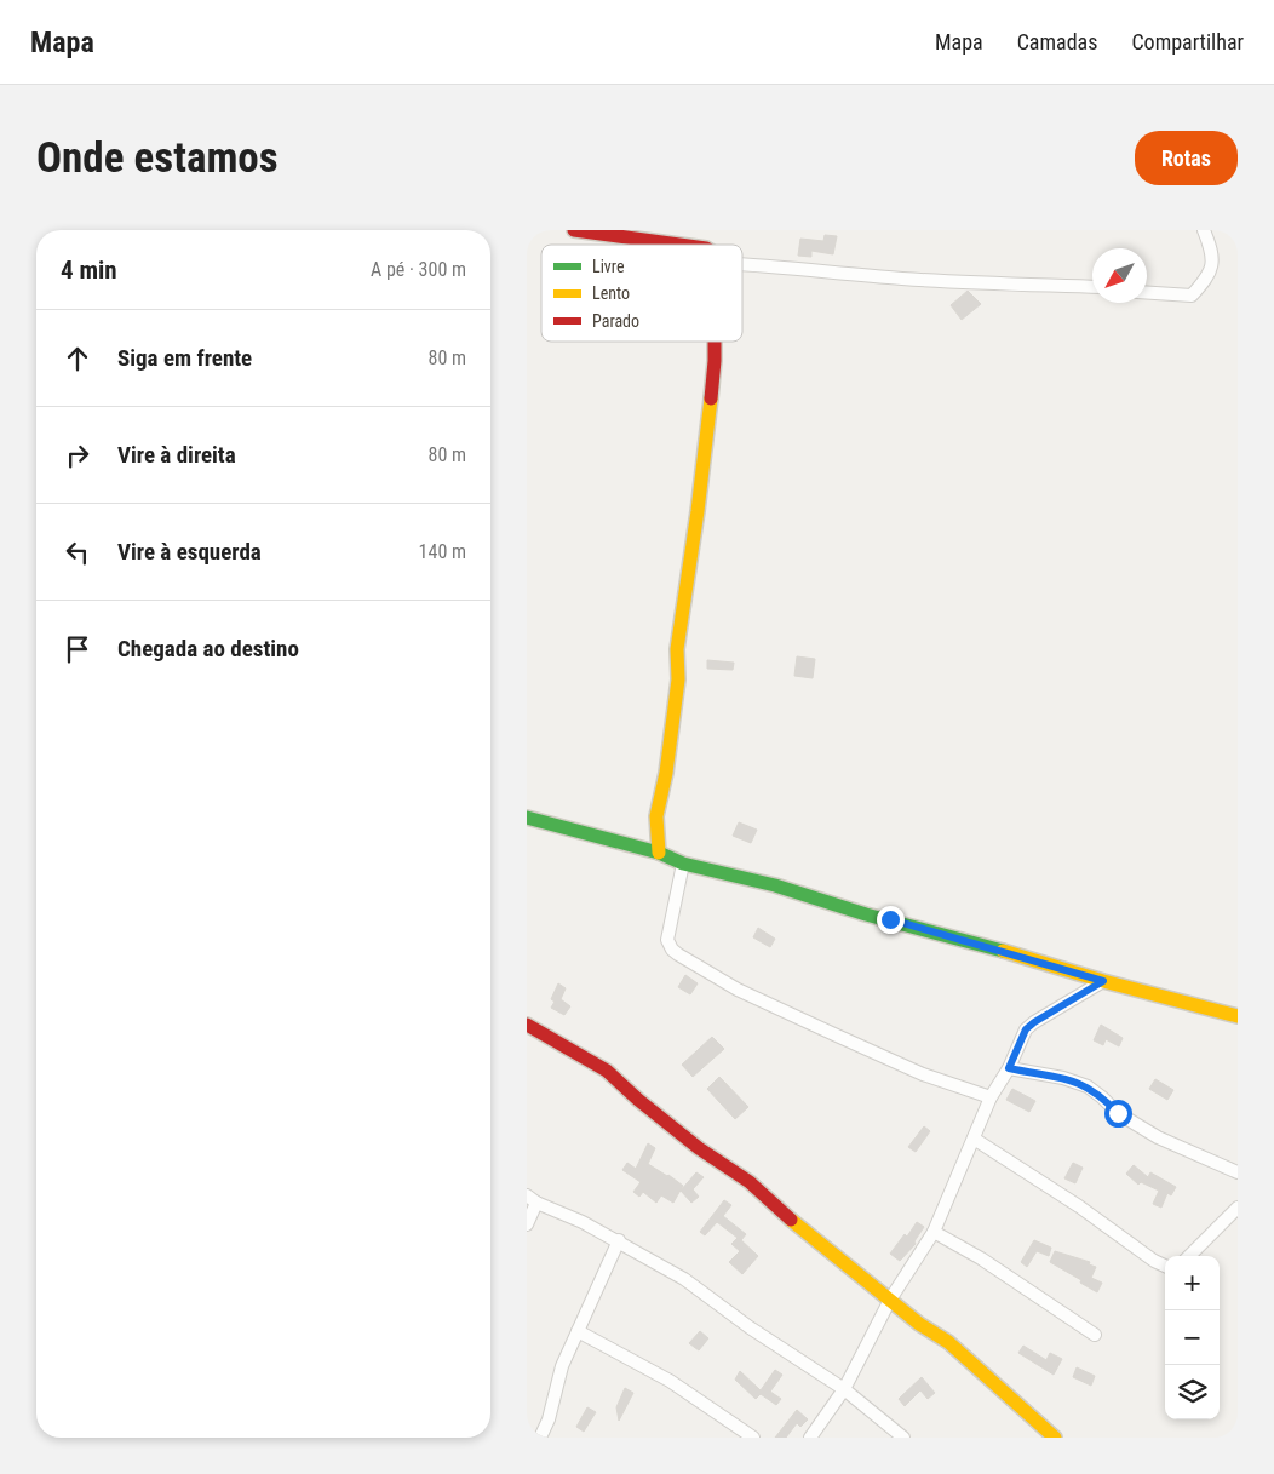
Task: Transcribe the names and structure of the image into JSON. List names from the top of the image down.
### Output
{
  "legend": ["Livre", "Lento", "Parado"],
  "north": "bottom left",
  "page": {
    "header": "Mapa",
    "nav": ["Mapa", "Camadas", "Compartilhar"],
    "buttons": "Rotas",
    "title": "Onde estamos",
    "heading": ["4 min", "A pé · 300 m"],
    "list": [
      ["Siga em frente", "80 m"],
      ["Vire à direita", "80 m"],
      ["Vire à esquerda", "140 m"],
      "Chegada ao destino"
    ],
    "map_buttons": ["+", "−"]
  }
}
